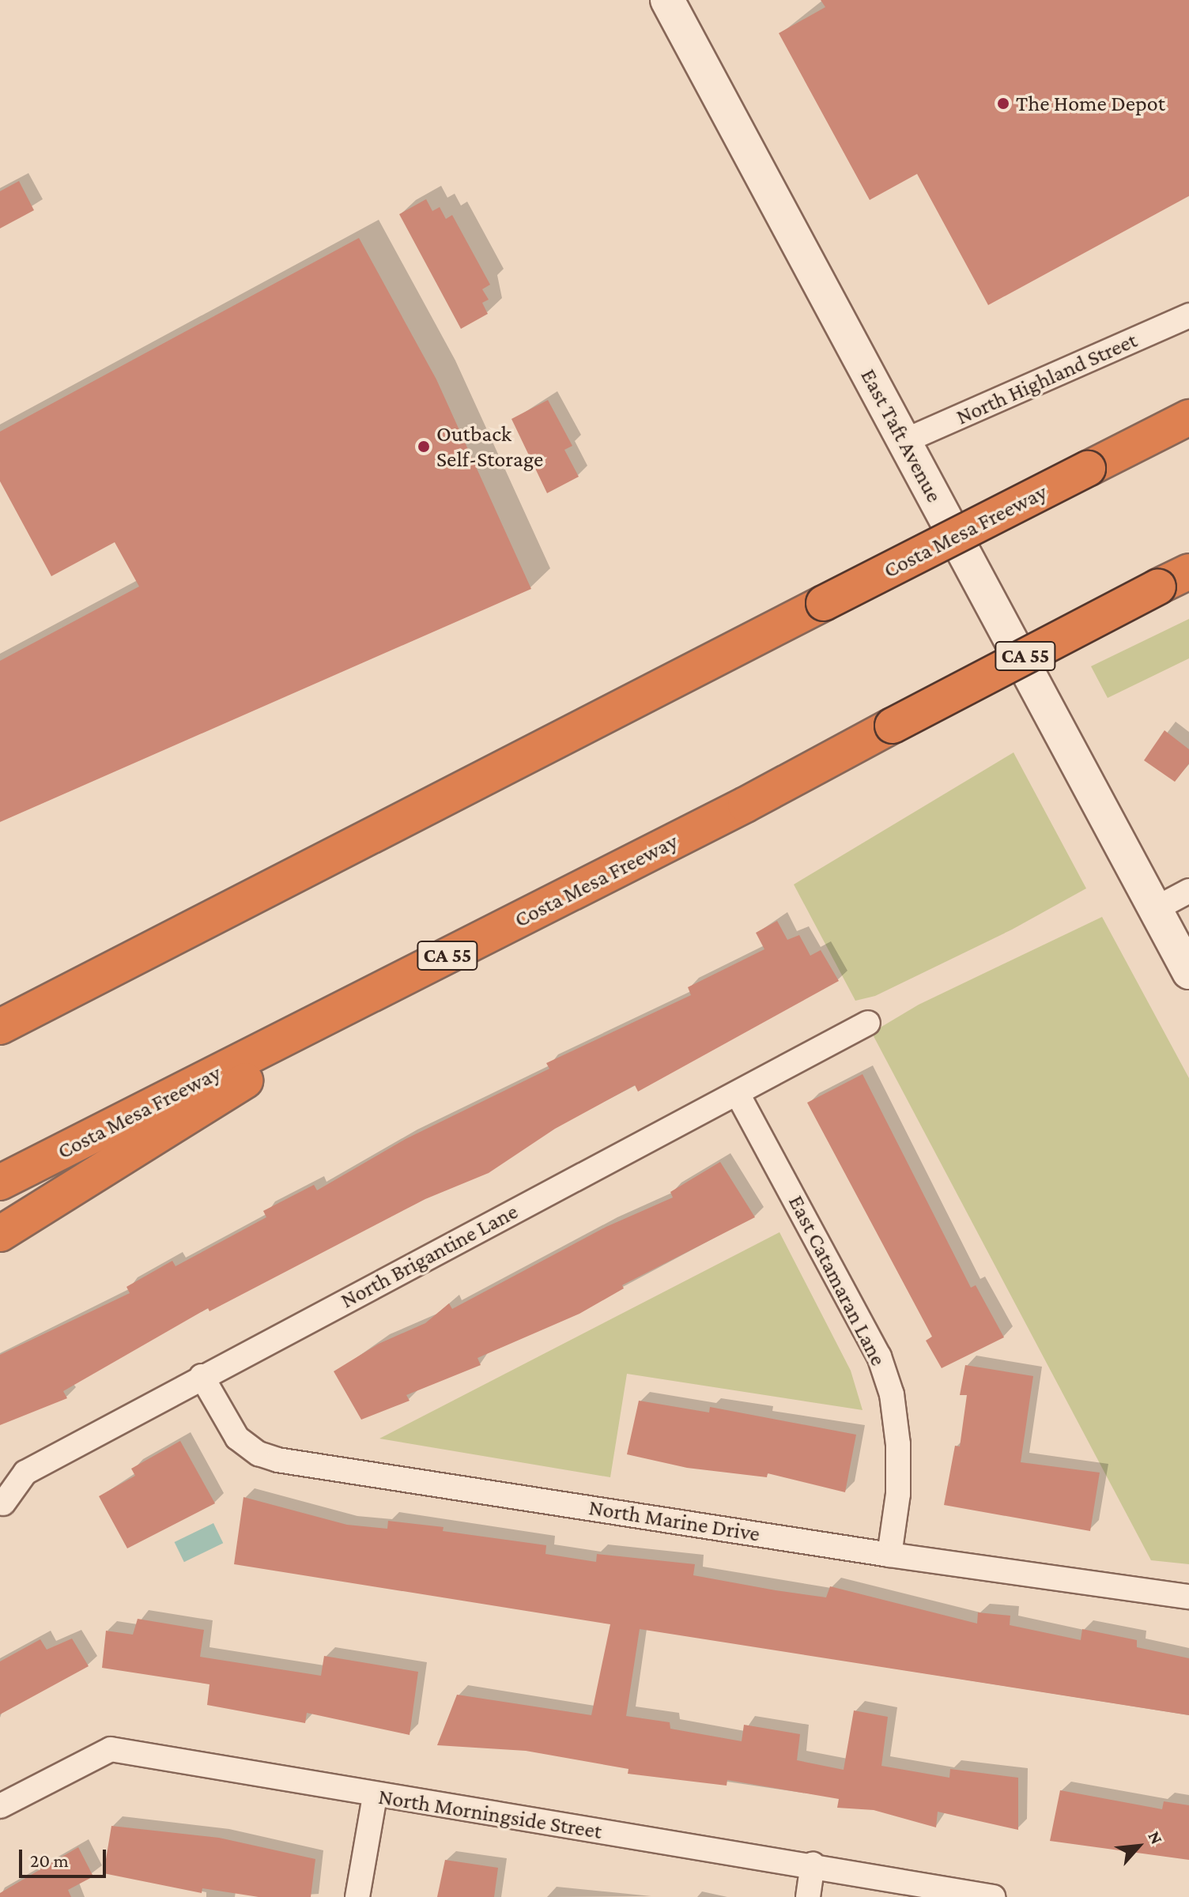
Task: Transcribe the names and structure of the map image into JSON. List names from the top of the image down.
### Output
{
  "streets": {
    "highway": ["Costa Mesa Freeway", "CA 55"],
    "main road": ["East Taft Avenue"],
    "street": [
      "North Highland Street",
      "North Brigantine Lane",
      "East Catamaran Lane",
      "North Marine Drive",
      "North Morningside Street"
    ]
  },
  "crossings": [
    ["North Highland Street", "East Taft Avenue"],
    ["North Brigantine Lane", "East Catamaran Lane"],
    ["North Brigantine Lane", "North Marine Drive"],
    ["East Catamaran Lane", "North Marine Drive"]
  ],
  "places": ["The Home Depot", "Outback Self-Storage"],
  "scale_bar": "20 m",
  "north": "top right"
}
